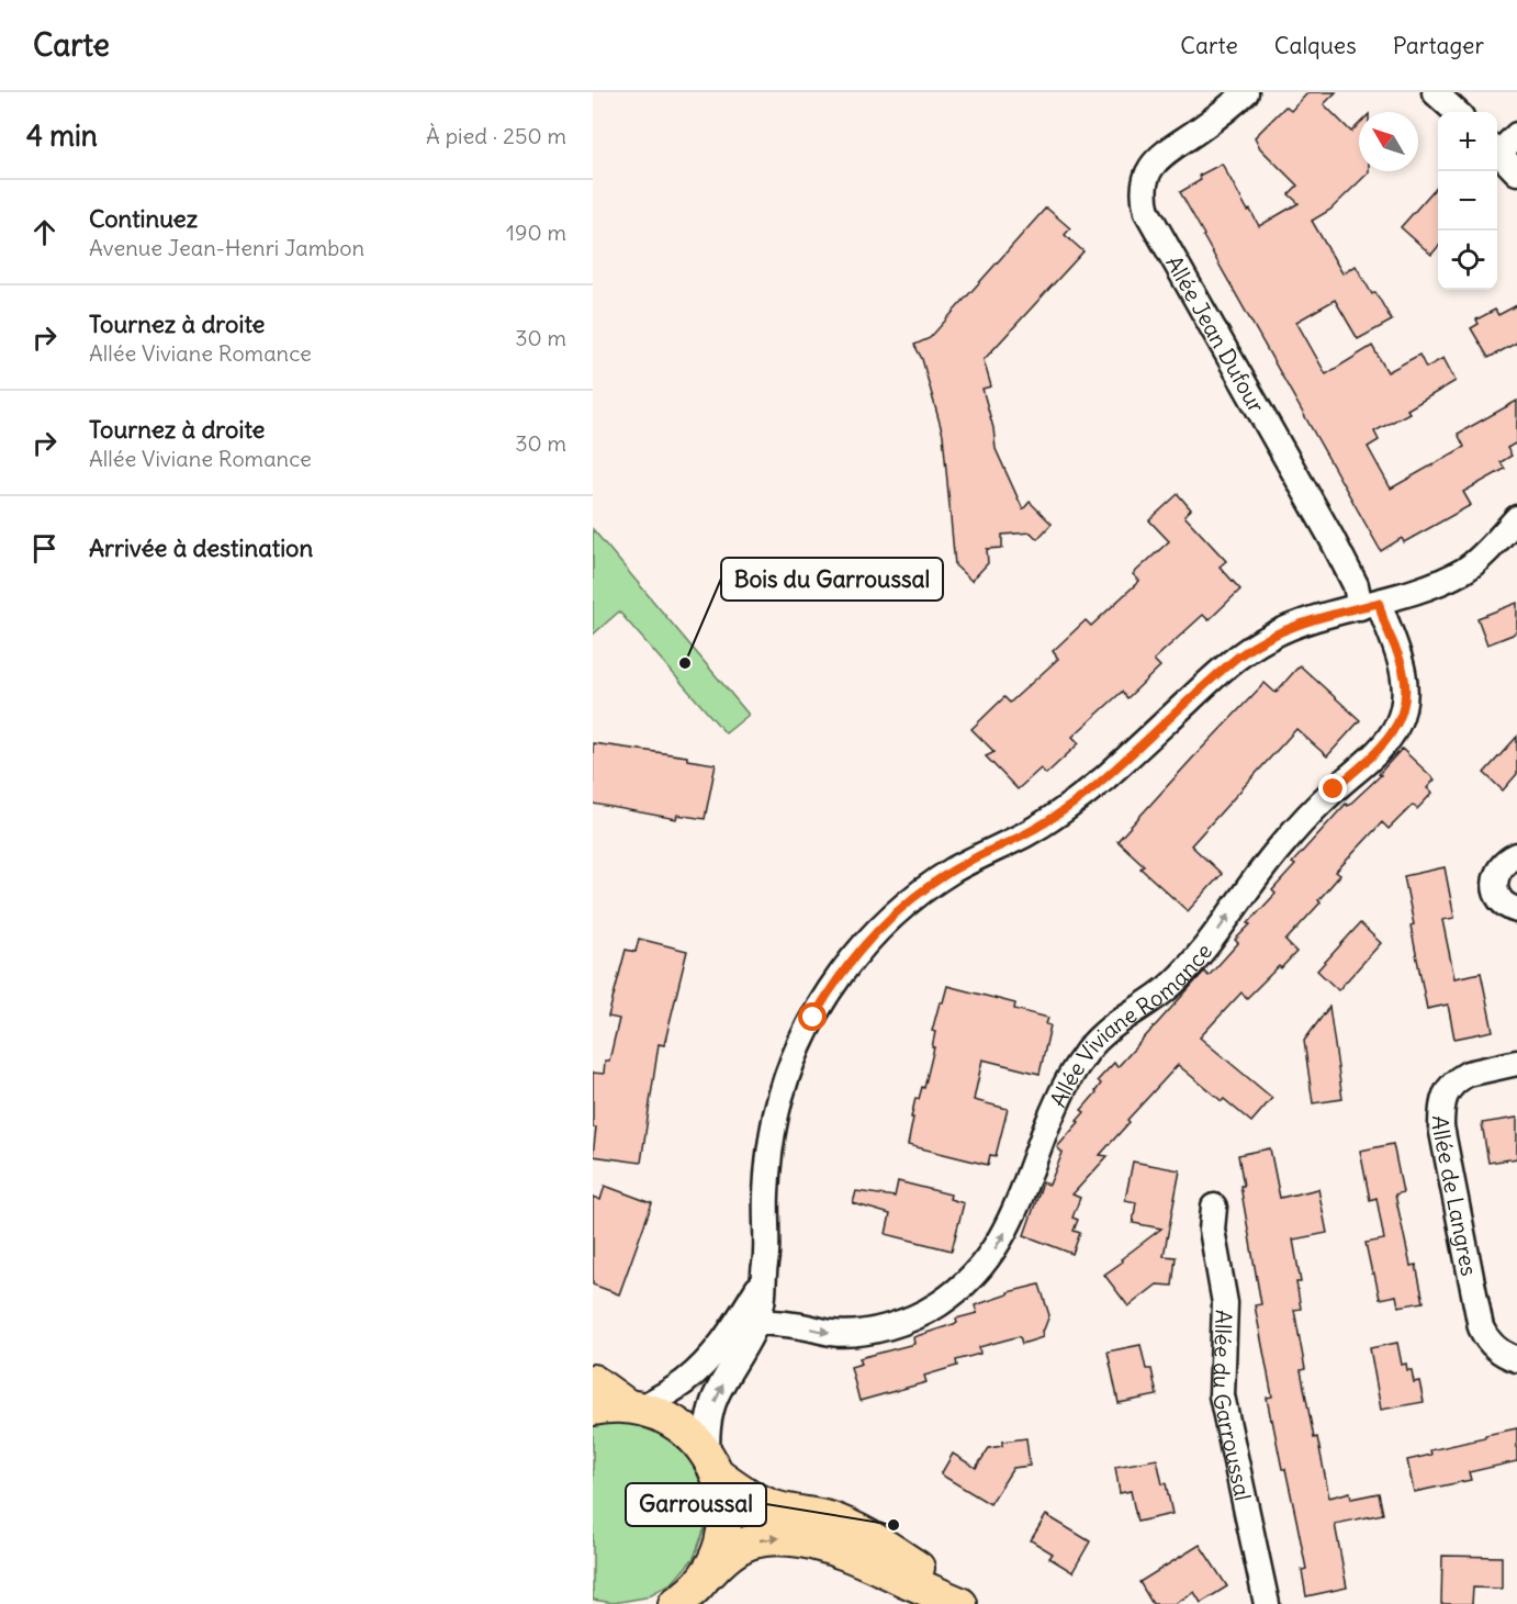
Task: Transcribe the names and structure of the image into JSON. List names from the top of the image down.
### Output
{
  "streets": {
    "street": [
      "Allée Jean Dufour",
      "Allée Viviane Romance",
      "Allée de Langres",
      "Allée du Garroussal"
    ]
  },
  "crossings": [
    ["Allée Jean Dufour", "Allée Viviane Romance"]
  ],
  "places": ["Bois du Garroussal", "Garroussal"],
  "north": "top left",
  "page": {
    "header": "Carte",
    "nav": ["Carte", "Calques", "Partager"],
    "heading": ["4 min", "À pied · 250 m"],
    "map_buttons": ["+", "−"],
    "list": [
      ["Continuez", "Avenue Jean-Henri Jambon", "190 m"],
      ["Tournez à droite", "Allée Viviane Romance", "30 m"],
      ["Tournez à droite", "Allée Viviane Romance", "30 m"],
      "Arrivée à destination"
    ]
  }
}
